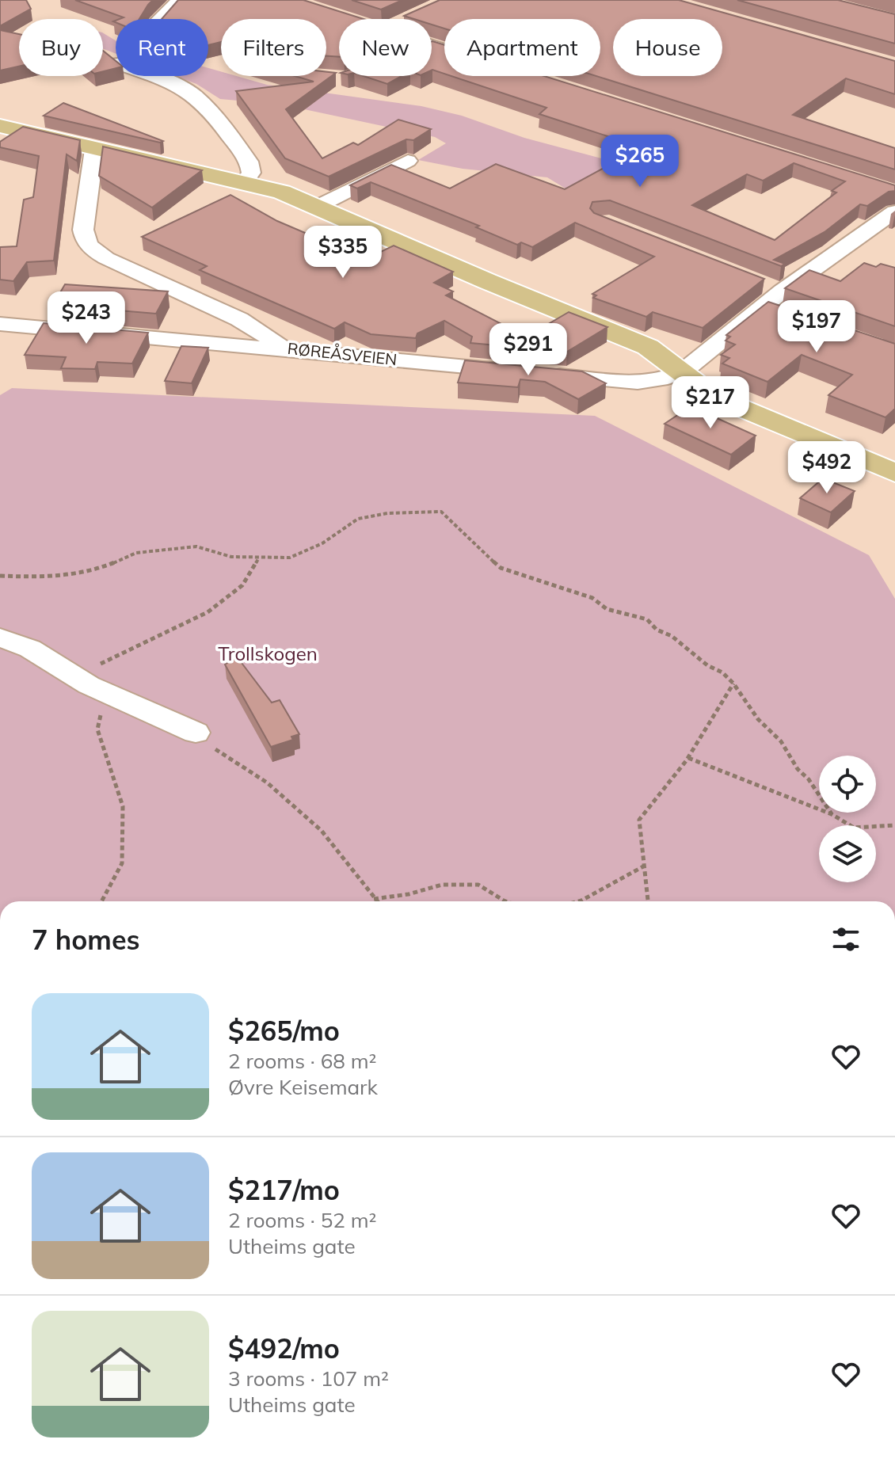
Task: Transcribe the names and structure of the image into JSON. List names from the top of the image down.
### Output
{
  "streets": {
    "street": ["RØREÅSVEIEN"]
  },
  "parks": ["Trollskogen"],
  "page": {
    "chip": [
      "Buy",
      "Rent",
      "Filters",
      "New",
      "Apartment",
      "House"
    ],
    "price": [
      "$265",
      "$335",
      "$243",
      "$197",
      "$291",
      "$217",
      "$492"
    ],
    "heading": "7 homes",
    "list": [
      {
        "name": "$265/mo",
        "note": "2 rooms · 68 m² · Øvre Keisemark"
      },
      {
        "name": "$217/mo",
        "note": "2 rooms · 52 m² · Utheims gate"
      },
      {
        "name": "$492/mo",
        "note": "3 rooms · 107 m² · Utheims gate"
      }
    ]
  }
}
